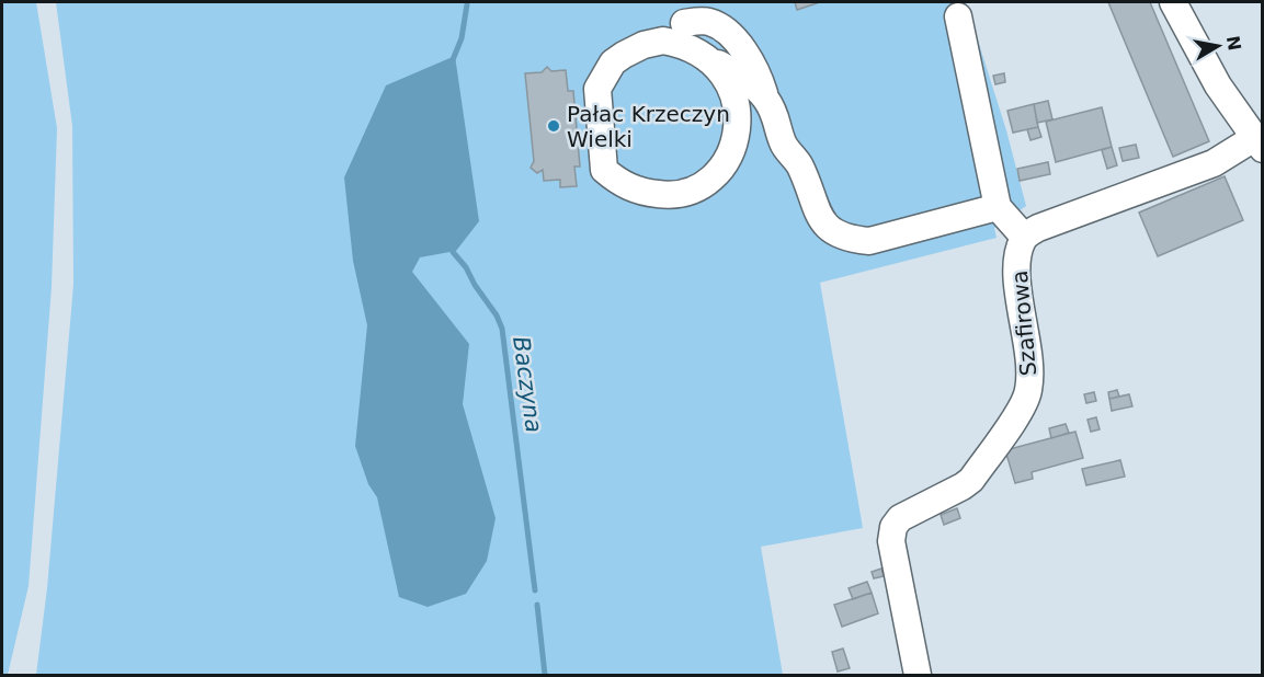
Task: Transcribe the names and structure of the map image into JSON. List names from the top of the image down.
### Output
{
  "streets": {
    "street": ["Szafirowa"]
  },
  "water": ["Baczyna"],
  "places": ["Pałac Krzeczyn Wielki"],
  "north": "right"
}
